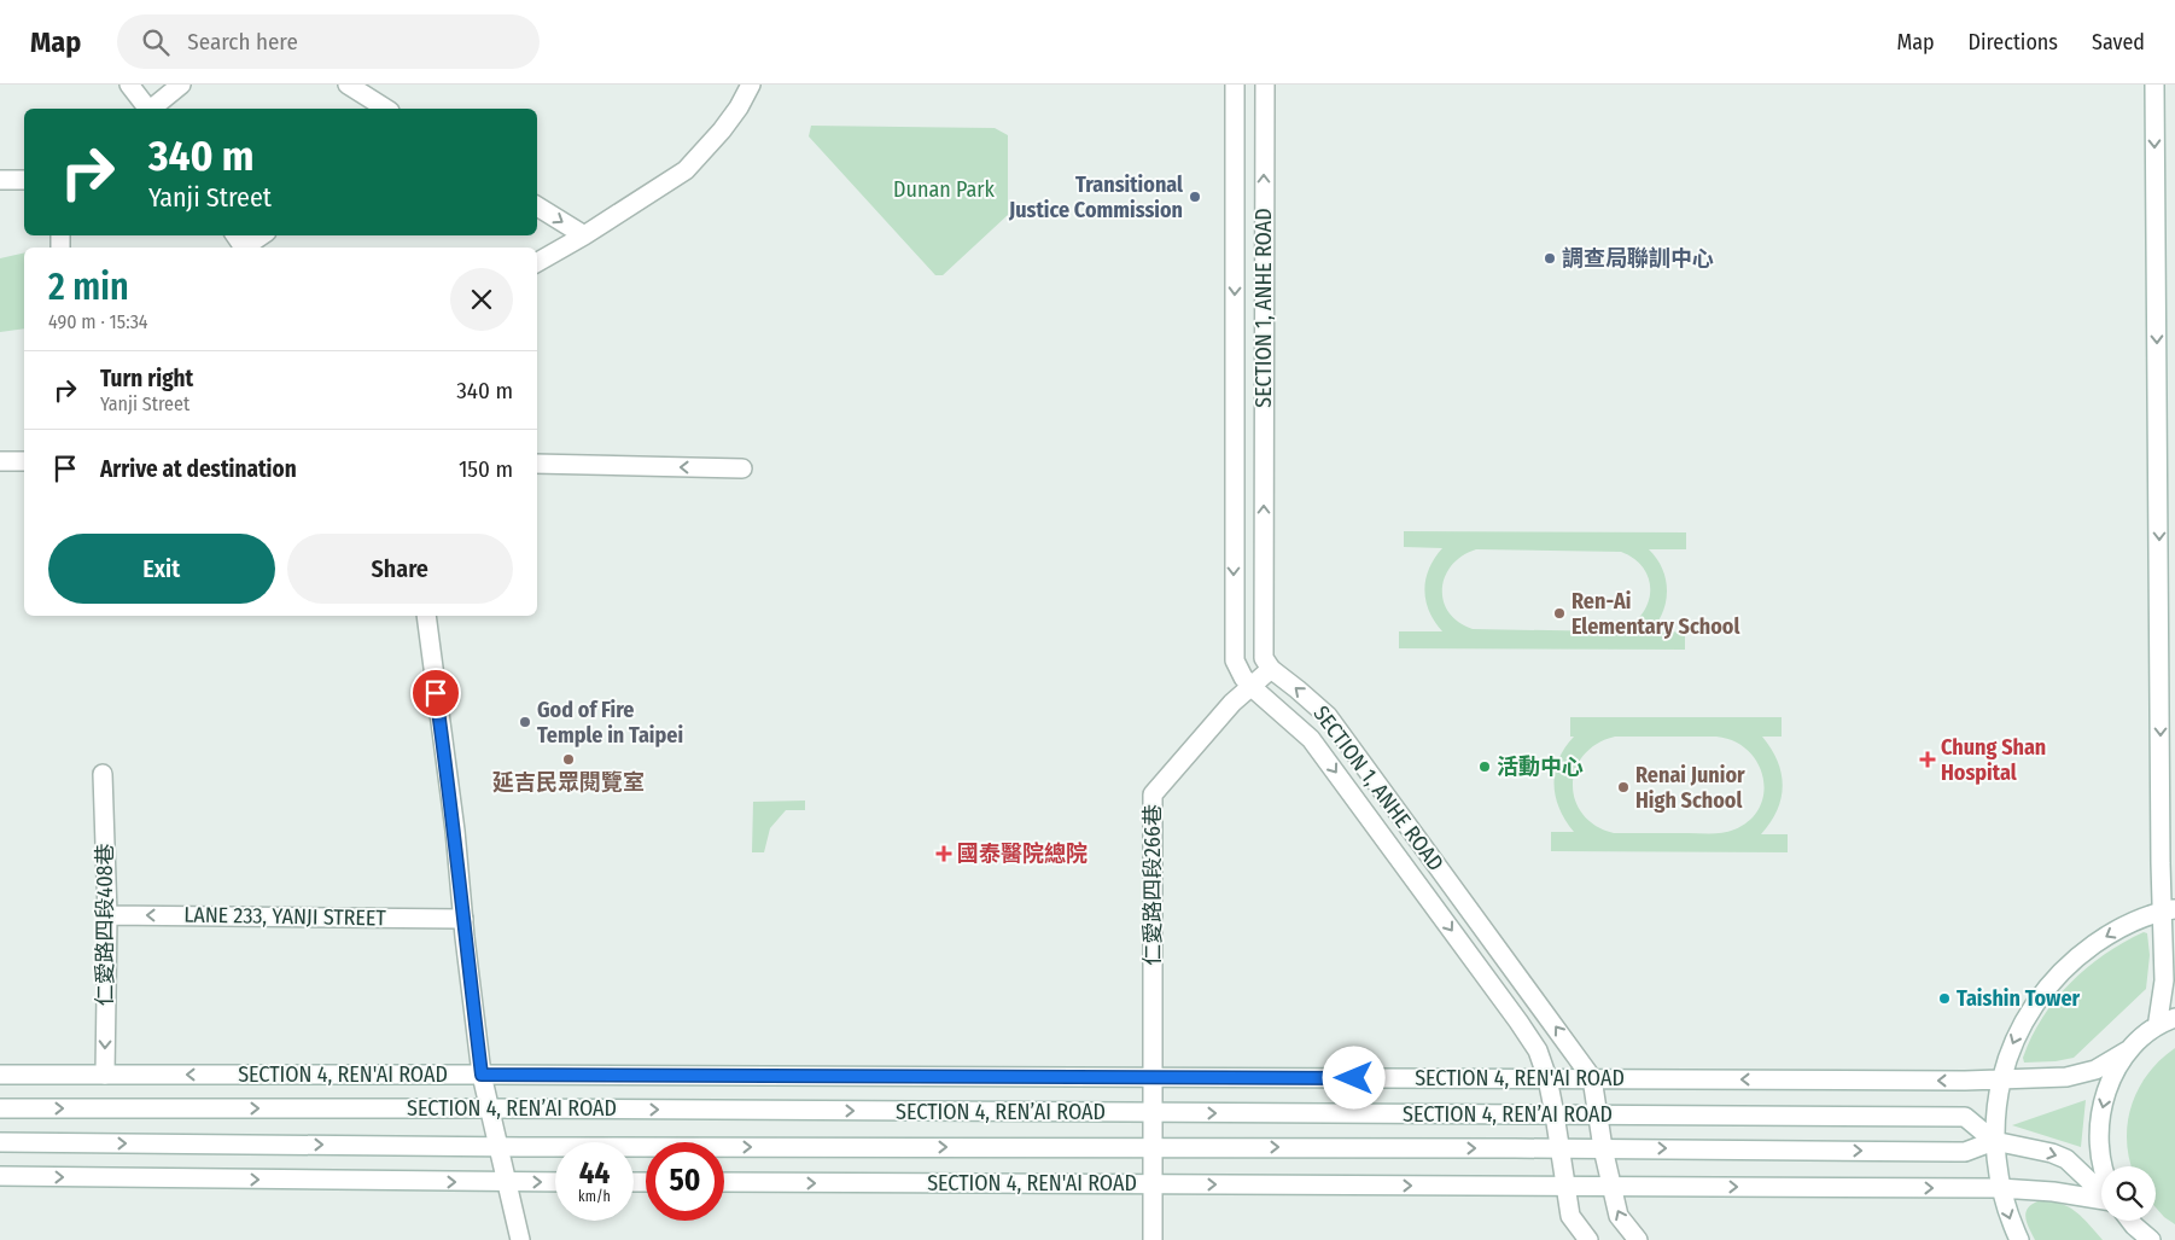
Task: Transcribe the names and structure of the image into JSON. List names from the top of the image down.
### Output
{
  "streets": {
    "main road": [
      "SECTION 1, ANHE ROAD",
      "仁愛路四段266巷",
      "LANE 233, YANJI STREET",
      "仁愛路四段408巷",
      "SECTION 4, REN'AI ROAD",
      "SECTION 4, REN’AI ROAD"
    ]
  },
  "crossings": [
    ["SECTION 1, ANHE ROAD", "仁愛路四段266巷"],
    ["SECTION 1, ANHE ROAD", "SECTION 4, REN'AI ROAD"],
    ["SECTION 1, ANHE ROAD", "SECTION 4, REN’AI ROAD"],
    ["仁愛路四段266巷", "SECTION 4, REN'AI ROAD"],
    ["仁愛路四段266巷", "SECTION 4, REN’AI ROAD"],
    ["LANE 233, YANJI STREET", "仁愛路四段408巷"],
    ["仁愛路四段408巷", "SECTION 4, REN'AI ROAD"]
  ],
  "one_way": ["LANE 233, YANJI STREET", "仁愛路四段408巷", "SECTION 4, REN’AI ROAD"],
  "parks": ["Dunan Park"],
  "places": {
    "other": [
      "Transitional Justice Commission",
      "調查局聯訓中心",
      "Ren-Ai Elementary School",
      "God of Fire Temple in Taipei",
      "延吉民眾閱覽室",
      "活動中心",
      "Renai Junior High School",
      "Taishin Tower"
    ],
    "health": ["Chung Shan Hospital", "國泰醫院總院"]
  },
  "page": {
    "header": "Map",
    "search": "Search here",
    "nav": ["Map", "Directions", "Saved"],
    "turn": ["340 m", "Yanji Street"],
    "heading": ["2 min", "490 m · 15:34"],
    "list": [
      {
        "name": "Turn right",
        "note": "Yanji Street",
        "value": "340 m"
      },
      {
        "name": "Arrive at destination",
        "value": "150 m"
      }
    ],
    "buttons": ["Exit", "Share"],
    "speed": "44 km/h",
    "limit": "50"
  }
}
